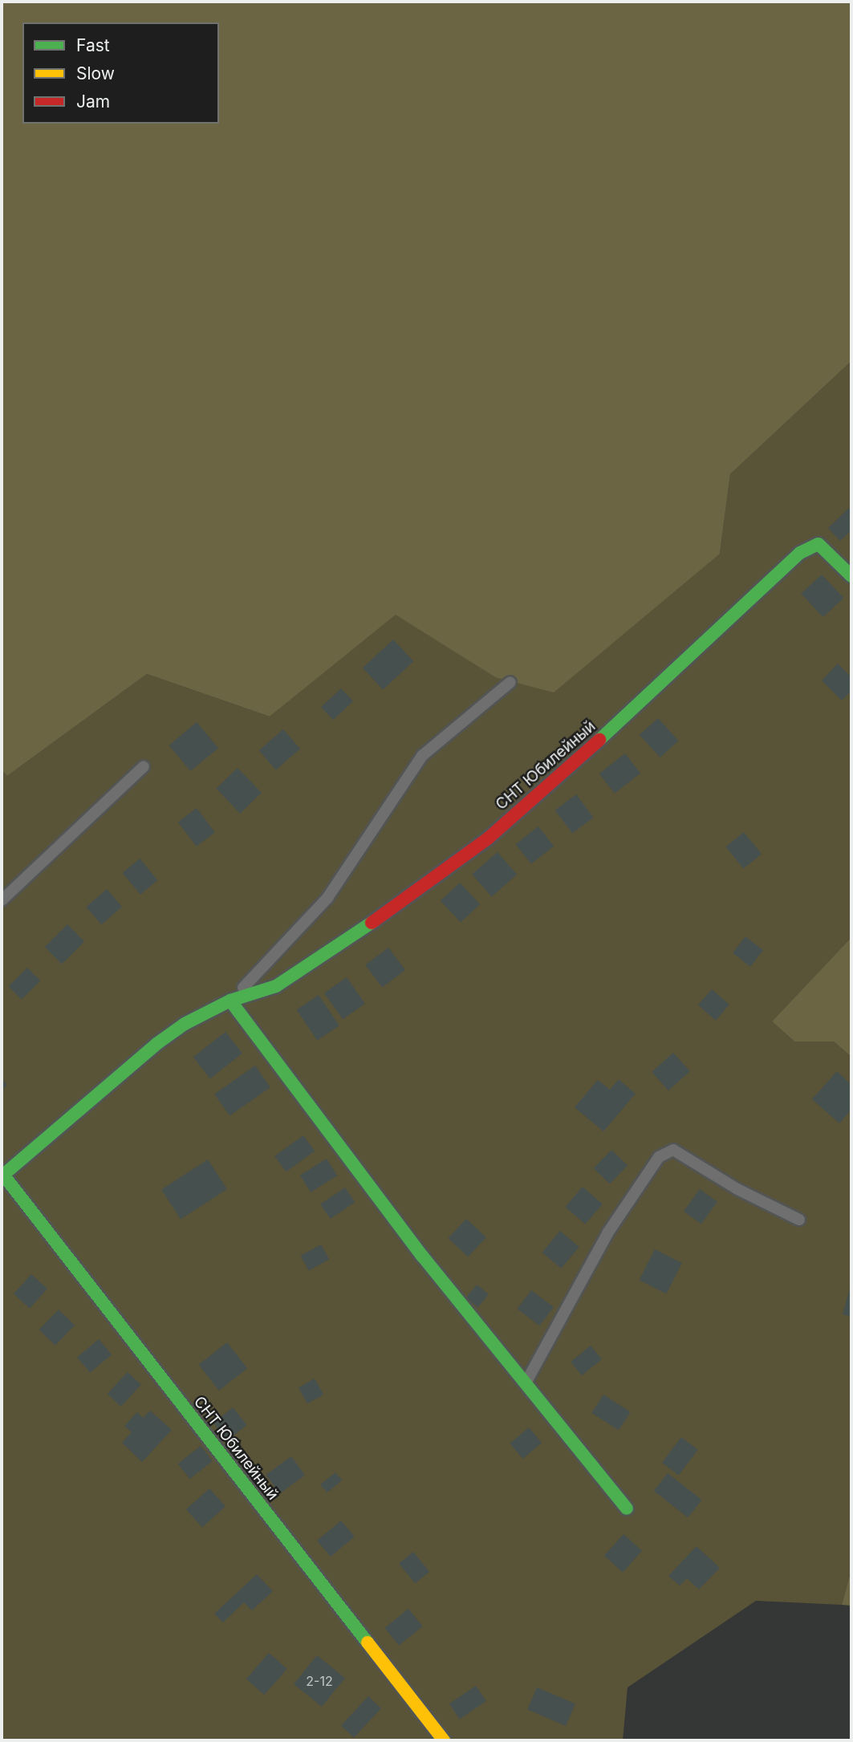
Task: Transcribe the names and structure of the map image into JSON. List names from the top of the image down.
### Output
{
  "streets": {
    "street": ["СНТ Юбилейный"]
  },
  "house_numbers": ["2-12"],
  "legend": ["Fast", "Slow", "Jam"]
}
